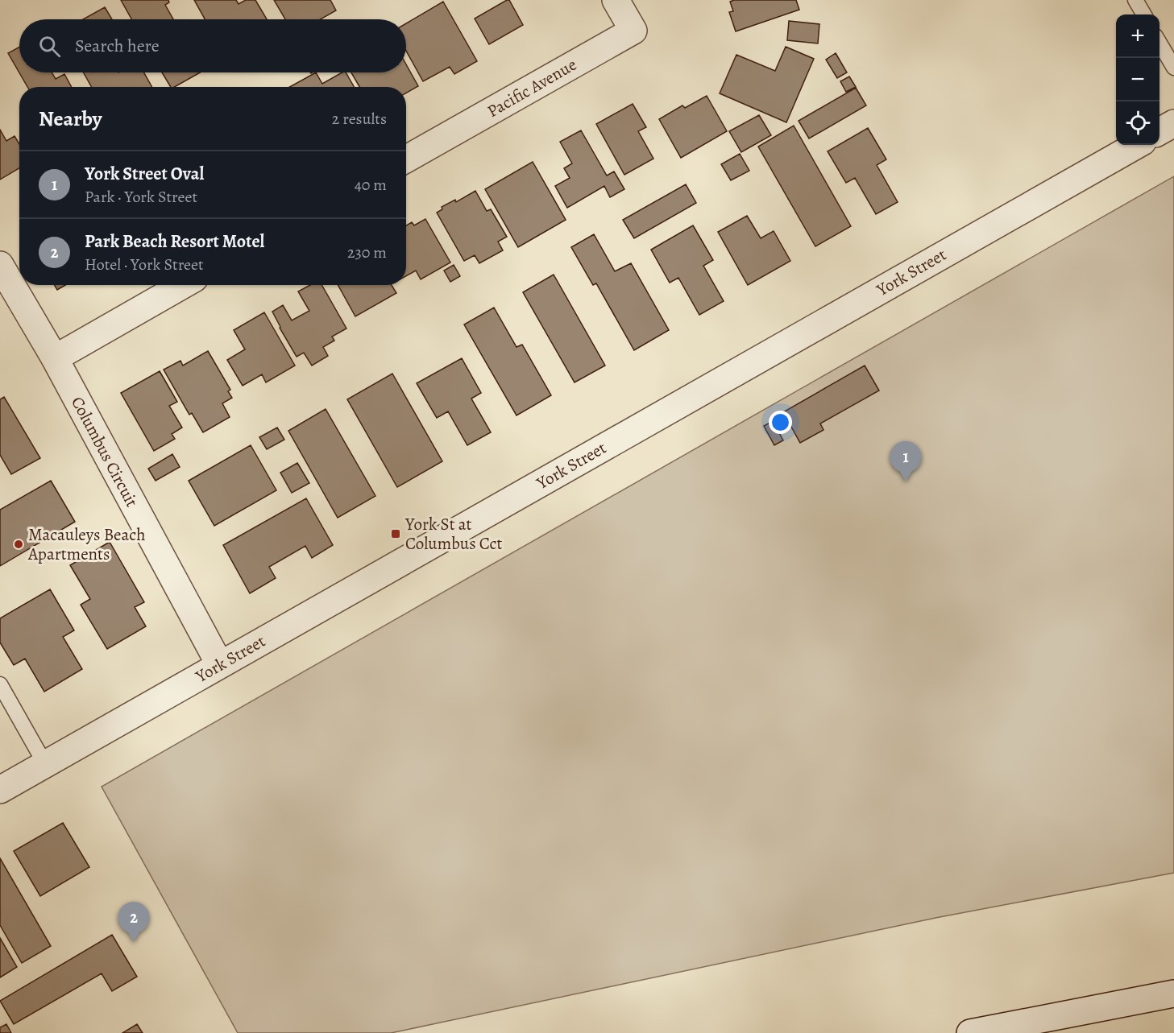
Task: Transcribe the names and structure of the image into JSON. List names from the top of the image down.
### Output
{
  "streets": {
    "street": ["Pacific Avenue", "York Street", "Columbus Circuit"]
  },
  "crossings": [
    ["York Street", "Columbus Circuit"]
  ],
  "places": {
    "transit": ["York St at Columbus Cct"],
    "other": ["Macauleys Beach Apartments"]
  },
  "page": {
    "map_buttons": ["+", "−"],
    "search": "Search here",
    "heading": ["Nearby", "2 results"],
    "list": [
      {
        "mark": "1",
        "name": "York Street Oval",
        "note": "Park · York Street",
        "value": "40 m"
      },
      {
        "mark": "2",
        "name": "Park Beach Resort Motel",
        "note": "Hotel · York Street",
        "value": "230 m"
      }
    ],
    "pins": ["1", "2"]
  }
}
